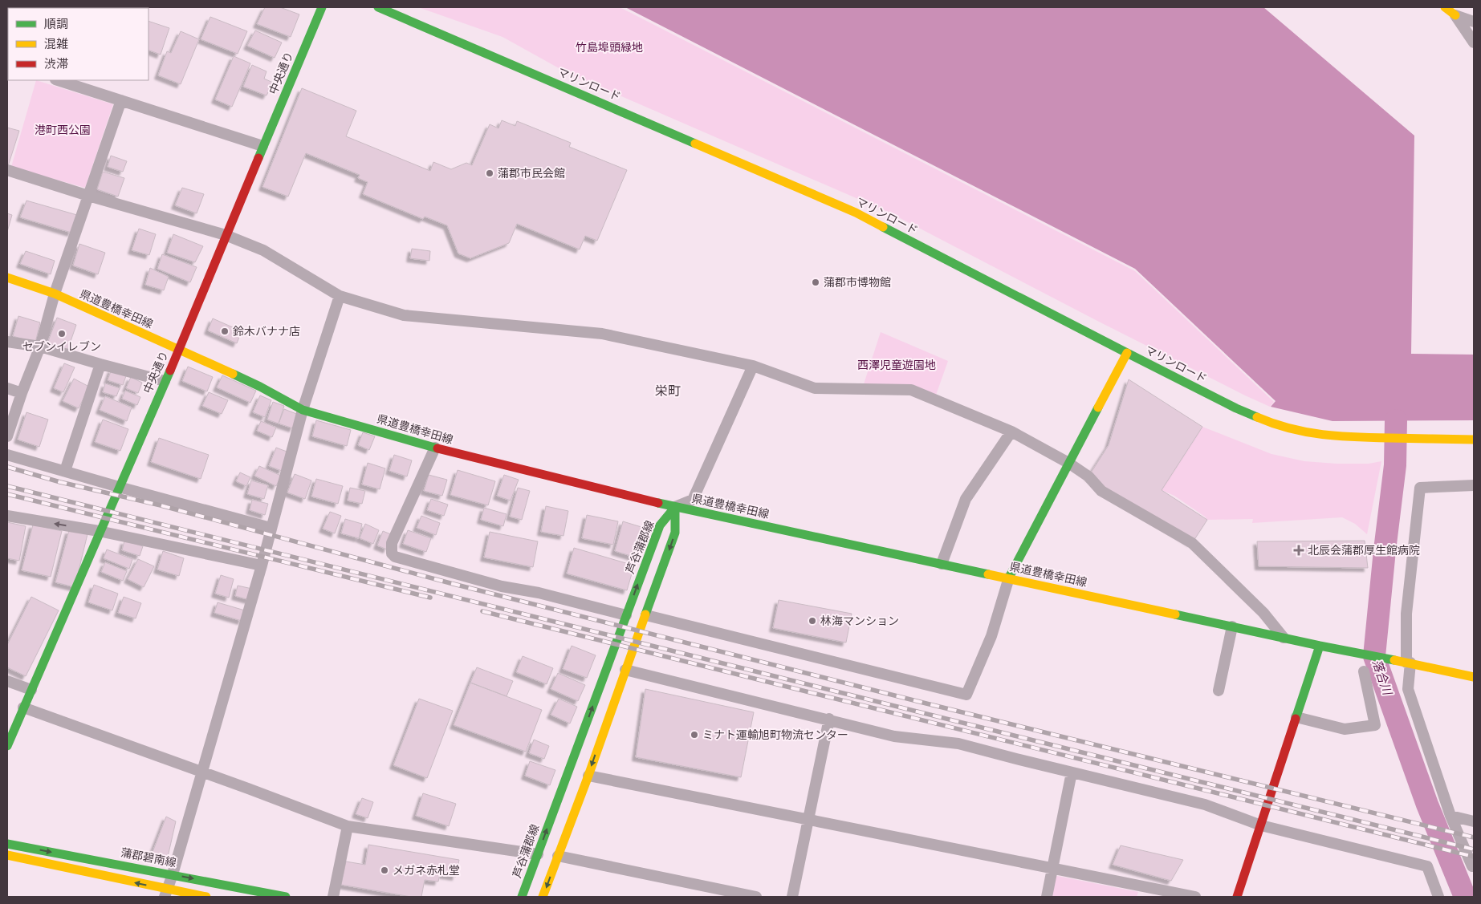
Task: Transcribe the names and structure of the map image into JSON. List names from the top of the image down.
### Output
{
  "streets": {
    "main road": [
      "中央通り",
      "マリンロード",
      "県道豊橋幸田線",
      "芦谷蒲郡線",
      "蒲郡碧南線"
    ]
  },
  "crossings": [
    ["中央通り", "県道豊橋幸田線"],
    ["県道豊橋幸田線", "芦谷蒲郡線"]
  ],
  "districts": ["栄町"],
  "water": ["落合川"],
  "parks": ["竹島埠頭緑地", "港町西公園", "西澤児童遊園地"],
  "places": {
    "other": [
      "蒲郡市民会館",
      "蒲郡市博物館",
      "鈴木バナナ店",
      "セブンイレブン",
      "林海マンション",
      "ミナト運輸旭町物流センター",
      "メガネ赤札堂"
    ],
    "health": ["北辰会蒲郡厚生館病院"]
  },
  "legend": ["順調", "混雑", "渋滞"]
}
